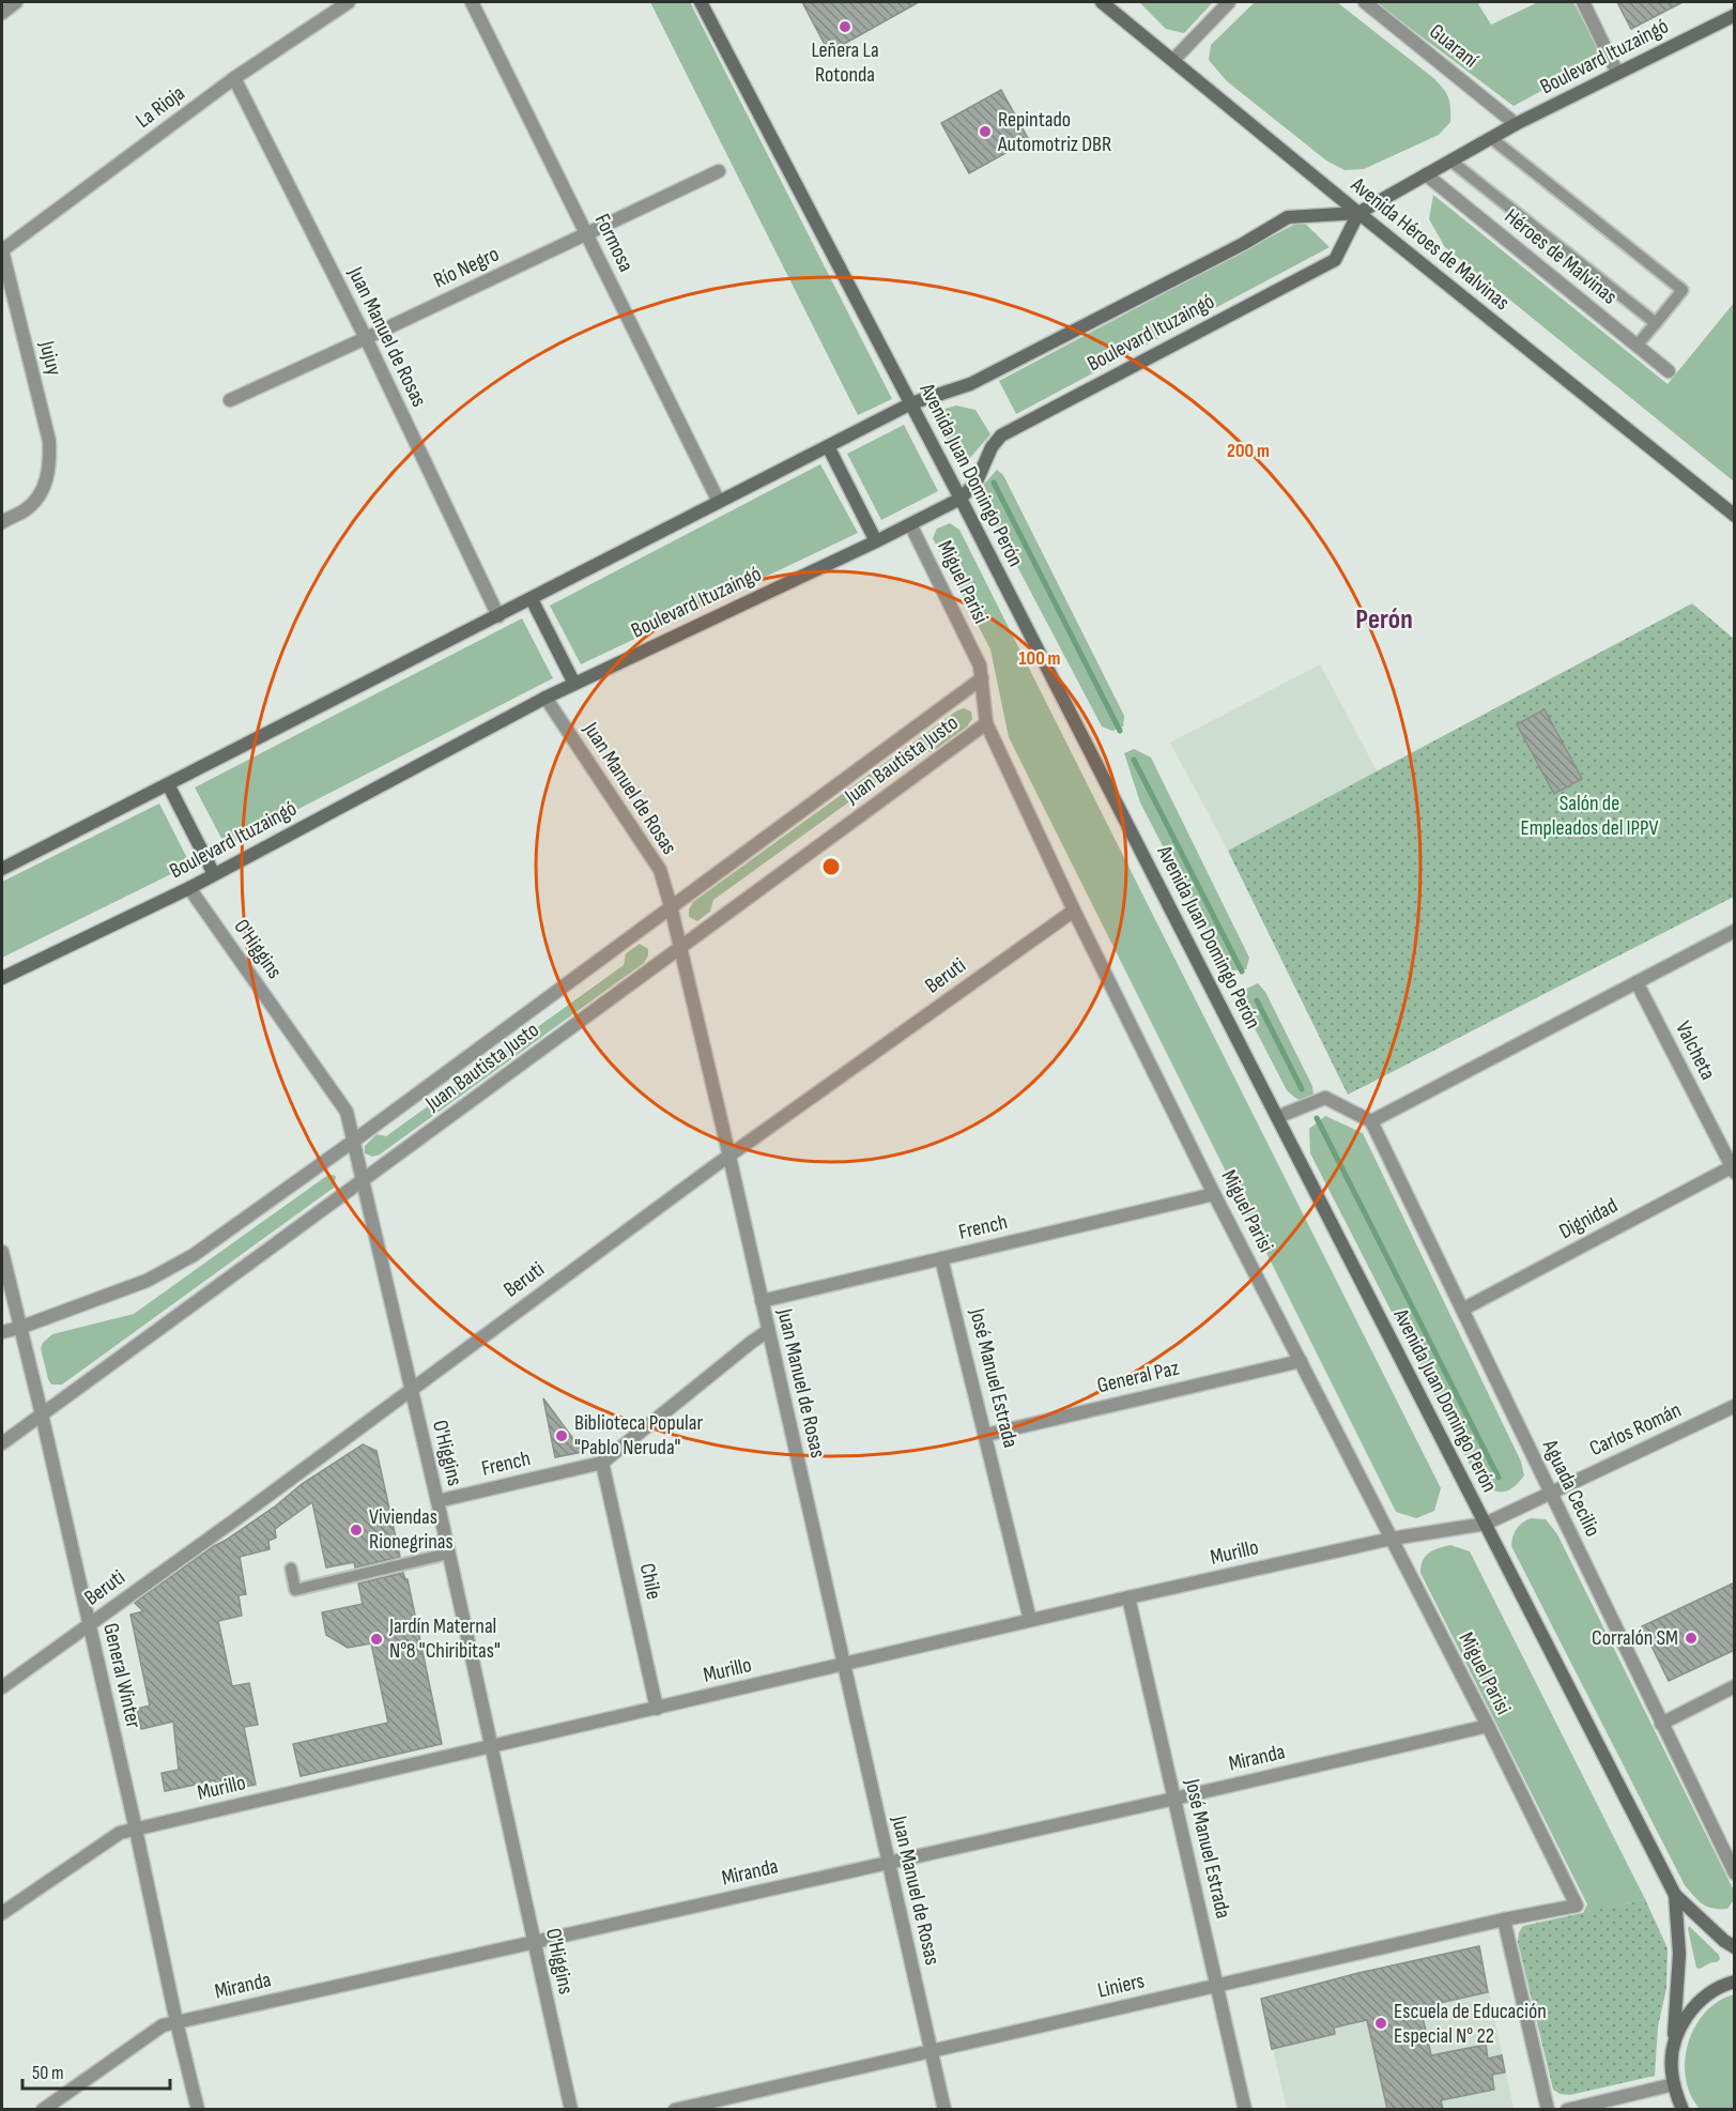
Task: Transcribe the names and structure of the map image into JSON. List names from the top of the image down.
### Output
{
  "streets": {
    "main road": ["Boulevard Ituzaingó", "Avenida Héroes de Malvinas", "Avenida Juan Domingo Perón"],
    "street": [
      "Guaraní",
      "La Rioja",
      "Formosa",
      "Héroes de Malvinas",
      "Río Negro",
      "Juan Manuel de Rosas",
      "Jujuy",
      "Miguel Parisi",
      "Juan Bautista Justo",
      "O'Higgins",
      "Beruti",
      "Valcheta",
      "Dignidad",
      "French",
      "General Paz",
      "José Manuel Estrada",
      "Carlos Román",
      "Aguada Cecilio",
      "Murillo",
      "Chile",
      "General Winter",
      "Miranda",
      "Liniers"
    ]
  },
  "crossings": [
    ["Guaraní", "Boulevard Ituzaingó"],
    ["Boulevard Ituzaingó", "Formosa"],
    ["Boulevard Ituzaingó", "Avenida Héroes de Malvinas"],
    ["Boulevard Ituzaingó", "Héroes de Malvinas"],
    ["Boulevard Ituzaingó", "Juan Manuel de Rosas"],
    ["Boulevard Ituzaingó", "Avenida Juan Domingo Perón"],
    ["Boulevard Ituzaingó", "Miguel Parisi"],
    ["Boulevard Ituzaingó", "O'Higgins"],
    ["La Rioja", "Juan Manuel de Rosas"],
    ["La Rioja", "Jujuy"],
    ["Formosa", "Río Negro"],
    ["Río Negro", "Juan Manuel de Rosas"],
    ["Juan Manuel de Rosas", "Juan Bautista Justo"],
    ["Juan Manuel de Rosas", "Beruti"],
    ["Juan Manuel de Rosas", "French"],
    ["Juan Manuel de Rosas", "Murillo"],
    ["Juan Manuel de Rosas", "Miranda"],
    ["Juan Manuel de Rosas", "Liniers"],
    ["Avenida Juan Domingo Perón", "Carlos Román"],
    ["Avenida Juan Domingo Perón", "Murillo"],
    ["Miguel Parisi", "Juan Bautista Justo"],
    ["Miguel Parisi", "Beruti"],
    ["Miguel Parisi", "French"],
    ["Miguel Parisi", "General Paz"],
    ["Miguel Parisi", "Murillo"],
    ["Miguel Parisi", "Miranda"],
    ["Miguel Parisi", "Liniers"],
    ["Juan Bautista Justo", "O'Higgins"],
    ["Juan Bautista Justo", "General Winter"],
    ["O'Higgins", "Beruti"],
    ["O'Higgins", "French"],
    ["O'Higgins", "Murillo"],
    ["O'Higgins", "Miranda"],
    ["Beruti", "General Winter"],
    ["Valcheta", "Dignidad"],
    ["Dignidad", "Aguada Cecilio"],
    ["French", "José Manuel Estrada"],
    ["French", "Chile"],
    ["General Paz", "José Manuel Estrada"],
    ["José Manuel Estrada", "Murillo"],
    ["José Manuel Estrada", "Miranda"],
    ["José Manuel Estrada", "Liniers"],
    ["Carlos Román", "Aguada Cecilio"],
    ["Carlos Román", "Murillo"],
    ["Murillo", "Chile"],
    ["Murillo", "General Winter"],
    ["General Winter", "Miranda"]
  ],
  "districts": ["Perón"],
  "parks": ["Salón de Empleados del IPPV"],
  "places": [
    "Leñera La Rotonda",
    "Repintado Automotriz DBR",
    "Biblioteca Popular \"Pablo Neruda\"",
    "Viviendas Rionegrinas",
    "Corralón SM",
    "Jardín Maternal N°8 \"Chiribitas\"",
    "Escuela de Educación Especial N° 22"
  ],
  "scale_bar": "50 m",
  "rings": ["200 m", "100 m"]
}
